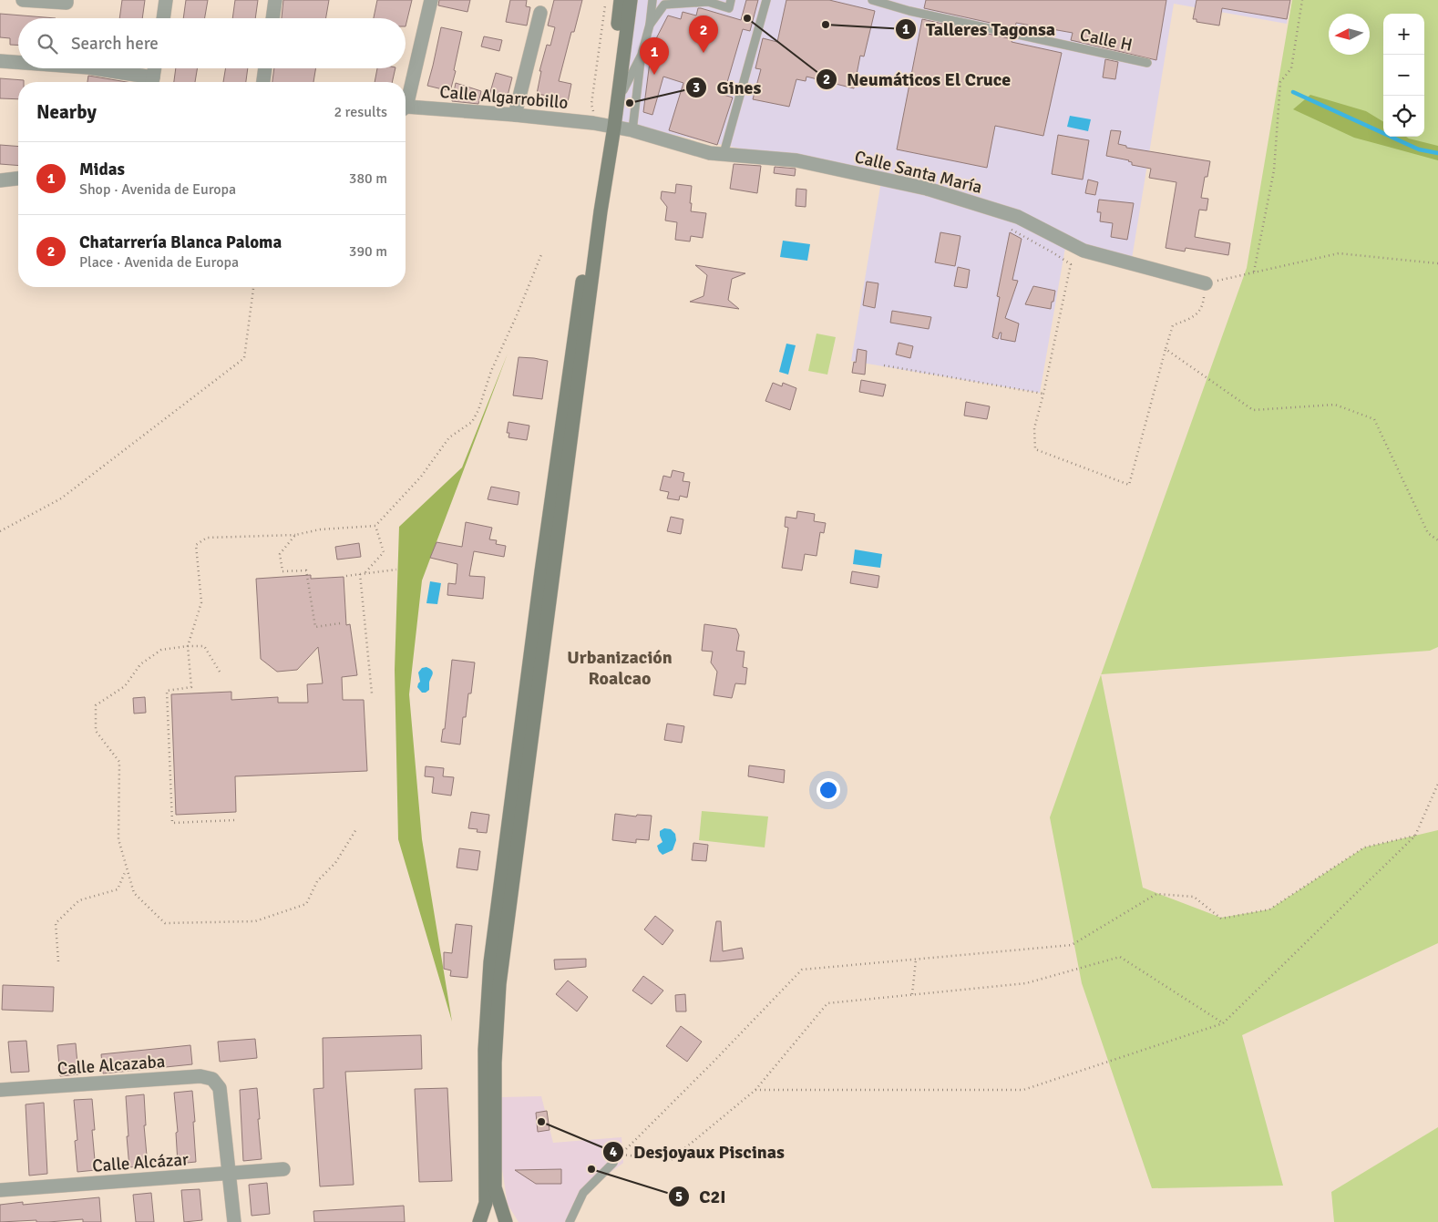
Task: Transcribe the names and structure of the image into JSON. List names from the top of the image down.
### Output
{
  "streets": {
    "street": [
      "Calle Algarrobillo",
      "Calle Santa María",
      "Calle Alcazaba",
      "Calle Alcázar"
    ],
    "lane": ["Calle H"]
  },
  "crossings": [
    ["Calle Algarrobillo", "Calle Santa María"],
    ["Calle Alcazaba", "Calle Alcázar"]
  ],
  "districts": ["Urbanización Roalcao"],
  "places": [
    "Neumáticos El Cruce",
    "Talleres Tagonsa",
    "Gines",
    "Desjoyaux Piscinas",
    "C2I"
  ],
  "north": "left",
  "page": {
    "map_buttons": ["+", "−"],
    "pins": ["2", "1"],
    "search": "Search here",
    "heading": ["Nearby", "2 results"],
    "list": [
      {
        "mark": "1",
        "name": "Midas",
        "note": "Shop · Avenida de Europa",
        "value": "380 m"
      },
      {
        "mark": "2",
        "name": "Chatarrería Blanca Paloma",
        "note": "Place · Avenida de Europa",
        "value": "390 m"
      }
    ]
  }
}
